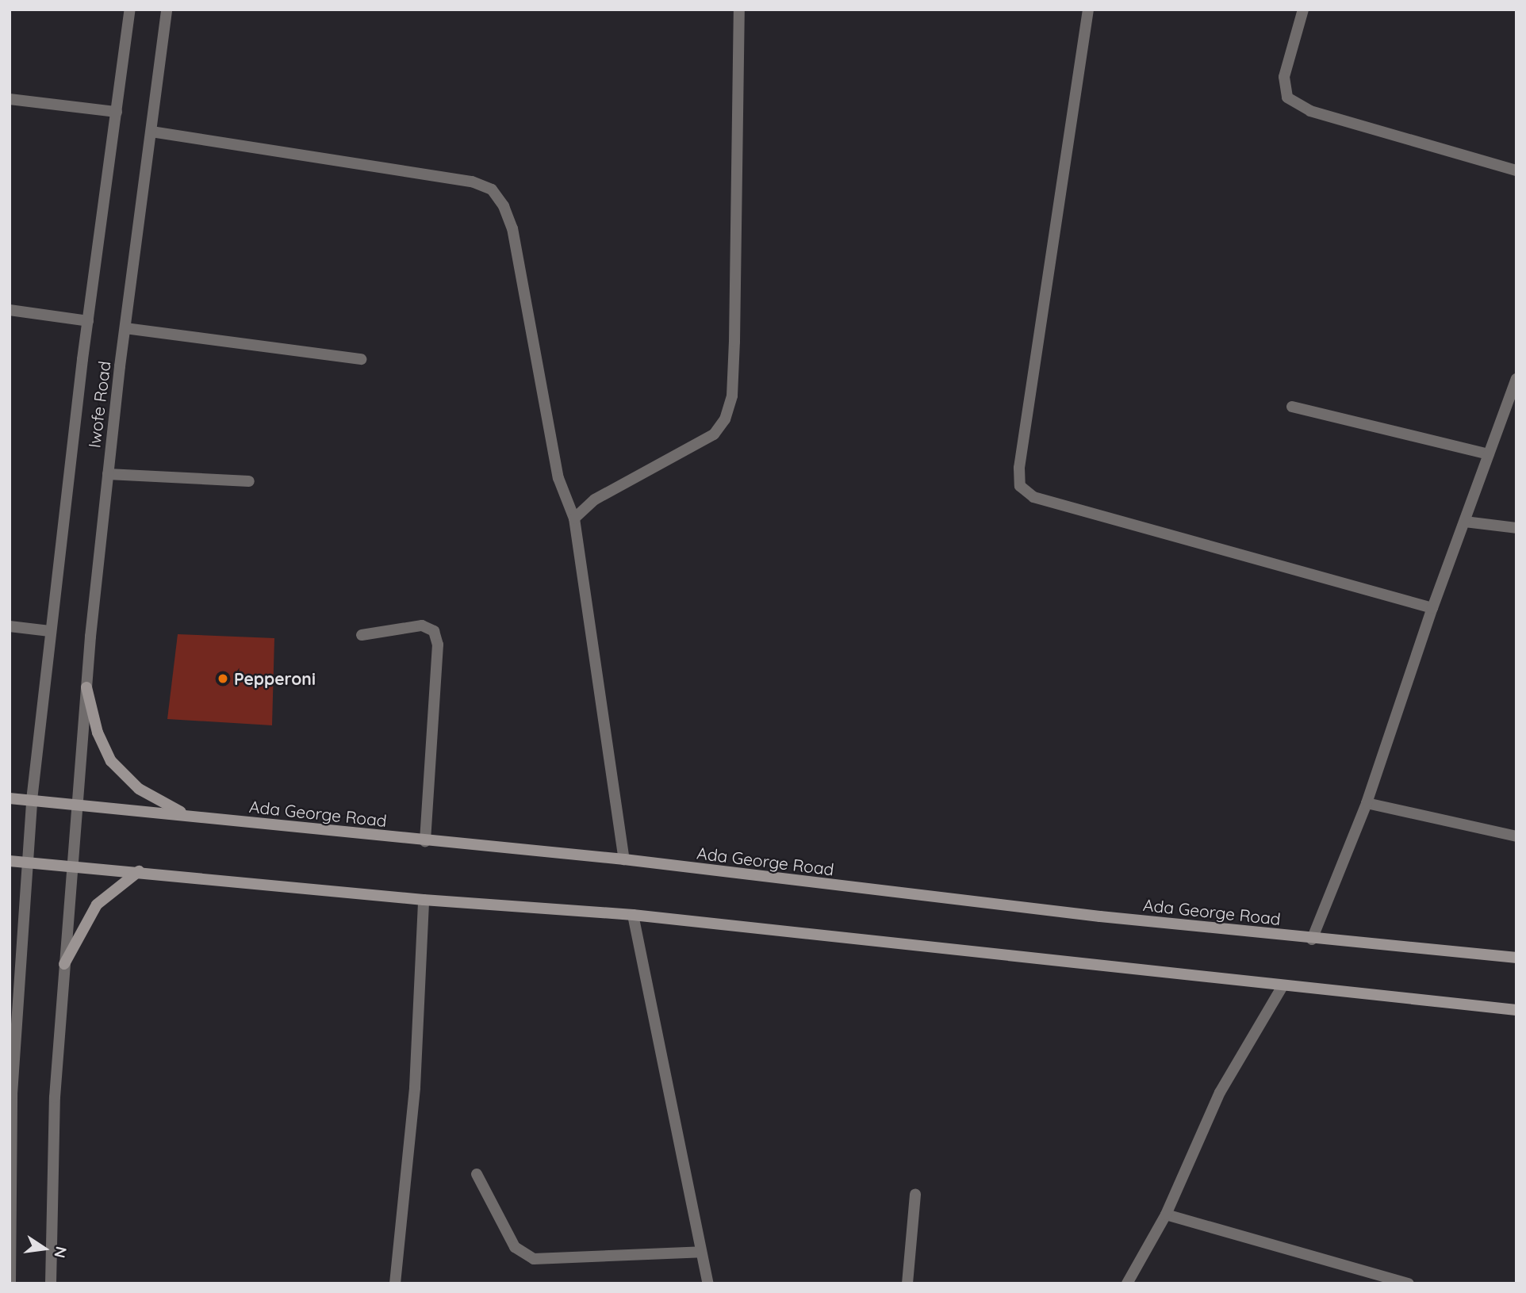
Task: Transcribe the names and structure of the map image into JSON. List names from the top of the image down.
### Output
{
  "streets": {
    "main road": ["Ada George Road"],
    "street": ["Iwofe Road"]
  },
  "crossings": [
    ["Iwofe Road", "Ada George Road"]
  ],
  "places": ["Pepperoni"],
  "north": "right"
}
